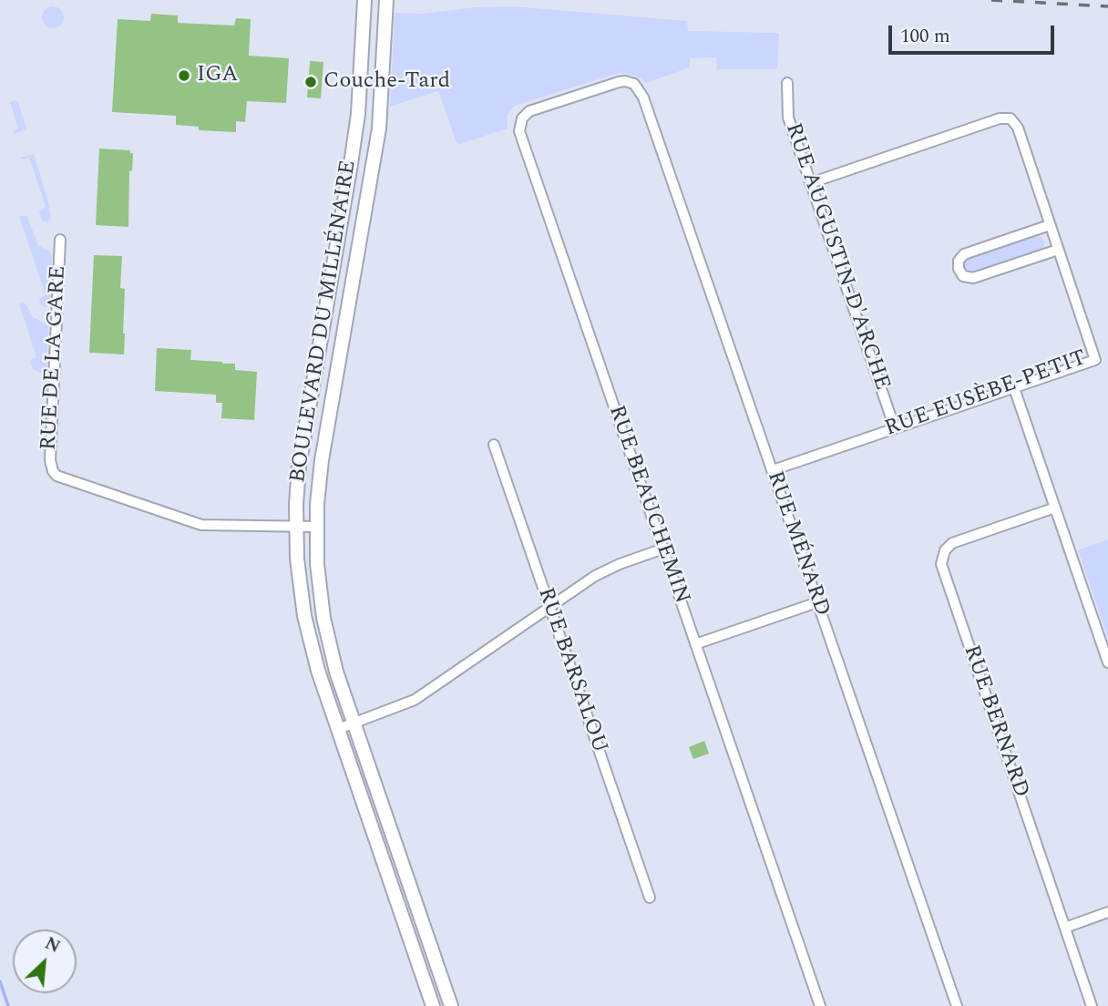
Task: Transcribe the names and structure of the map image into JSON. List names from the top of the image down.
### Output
{
  "streets": {
    "street": [
      "RUE AUGUSTIN-D'ARCHE",
      "BOULEVARD DU MILLÉNAIRE",
      "RUE DE LA GARE",
      "RUE EUSÈBE-PETIT",
      "RUE BEAUCHEMIN",
      "RUE MÉNARD",
      "RUE BARSALOU",
      "RUE BERNARD"
    ]
  },
  "crossings": [
    ["RUE AUGUSTIN-D'ARCHE", "RUE EUSÈBE-PETIT"],
    ["BOULEVARD DU MILLÉNAIRE", "RUE DE LA GARE"],
    ["RUE EUSÈBE-PETIT", "RUE MÉNARD"],
    ["RUE BEAUCHEMIN", "RUE MÉNARD"]
  ],
  "places": ["IGA", "Couche-Tard"],
  "scale_bar": "100 m",
  "north": "top right"
}
